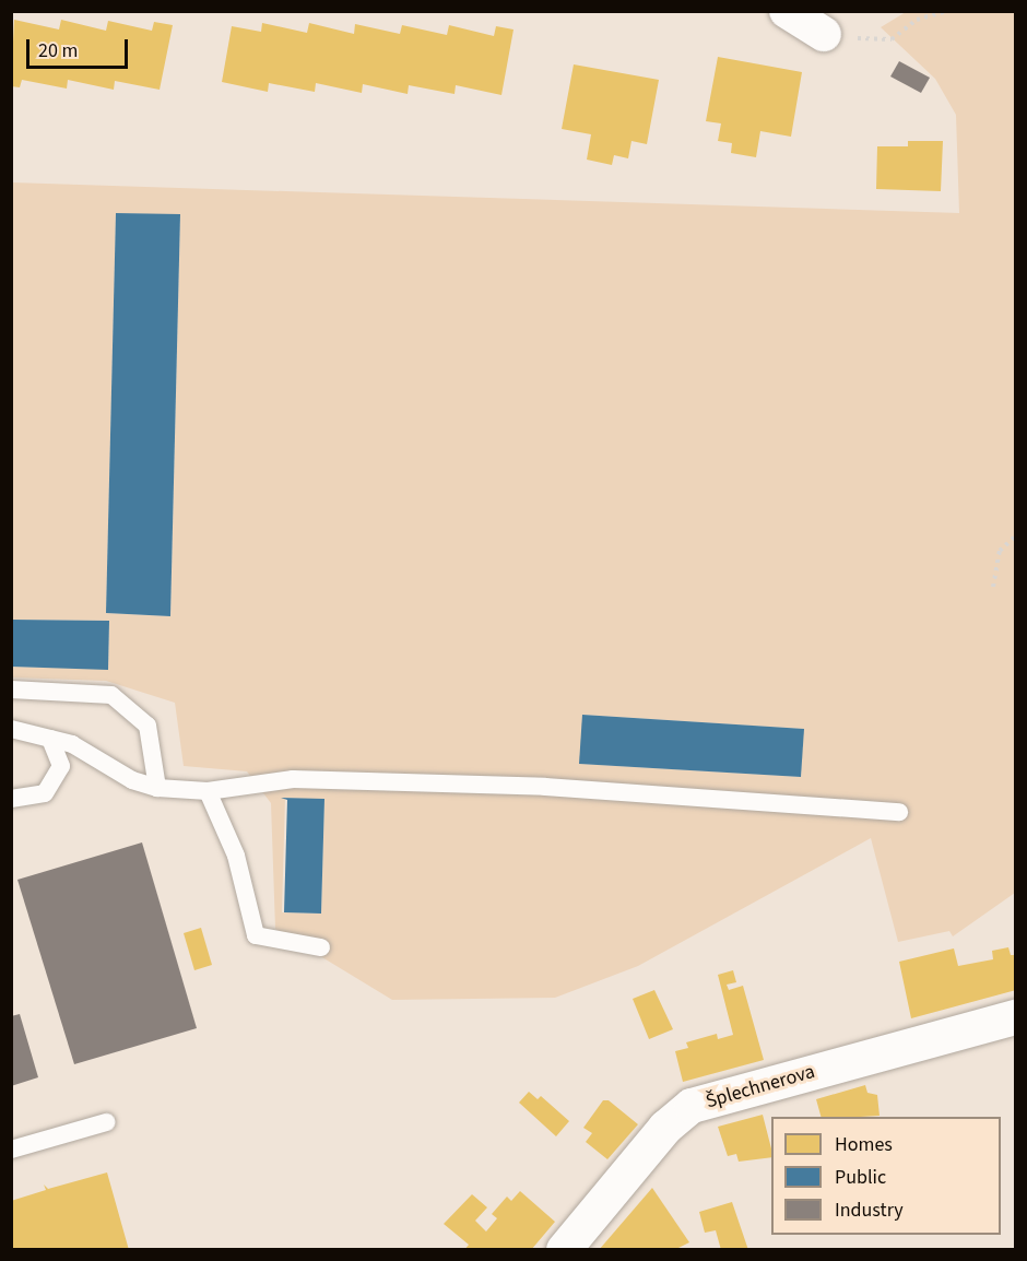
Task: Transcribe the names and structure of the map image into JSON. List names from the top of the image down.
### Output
{
  "streets": {
    "street": ["Šplechnerova"]
  },
  "legend": ["Homes", "Public", "Industry"],
  "scale_bar": "20 m"
}
